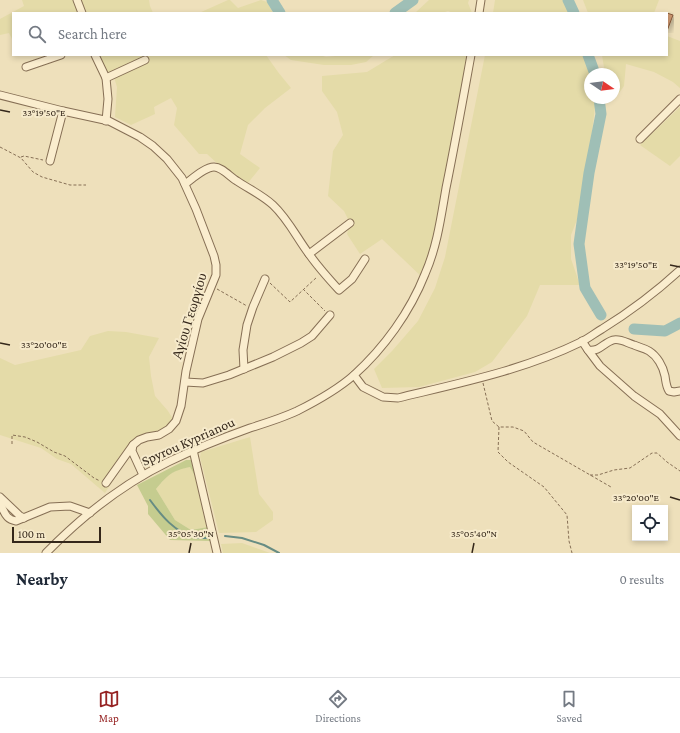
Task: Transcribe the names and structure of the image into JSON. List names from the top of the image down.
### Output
{
  "streets": {
    "street": ["Αγίου Γεωργίου", "Spyrou Kyprianou"]
  },
  "scale_bar": "100 m",
  "north": "right",
  "page": {
    "search": "Search here",
    "scale": "100 m",
    "heading": ["Nearby", "0 results"],
    "nav": ["Map", "Directions", "Saved"]
  },
  "coordinates": [
    "33°19'50\"E",
    "33°20'00\"E",
    "35°05'30\"N",
    "35°05'40\"N"
  ]
}
